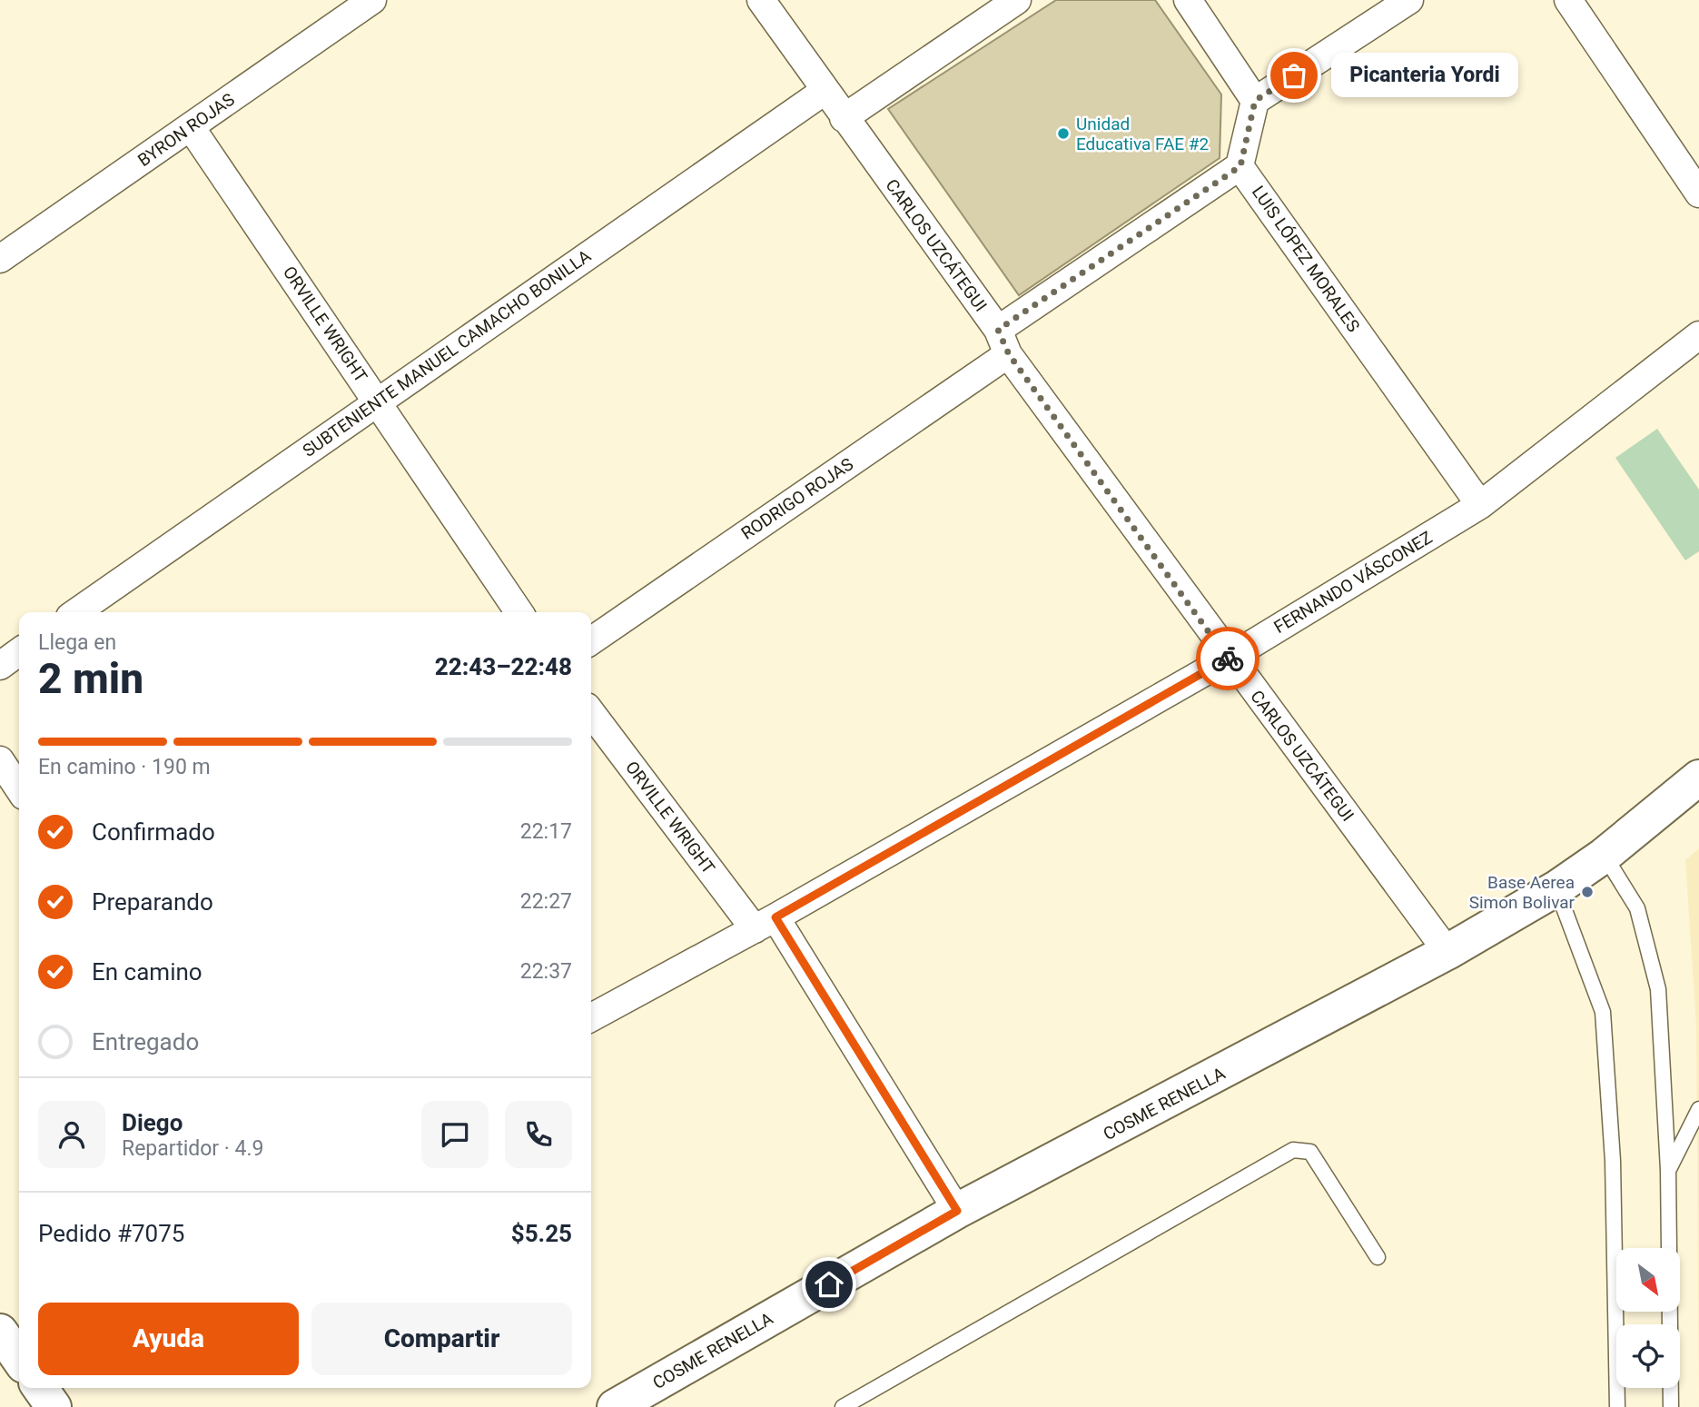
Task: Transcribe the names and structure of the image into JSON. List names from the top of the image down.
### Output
{
  "streets": {
    "street": [
      "BYRON ROJAS",
      "CARLOS UZCÁTEGUI",
      "LUIS LÓPEZ MORALES",
      "ORVILLE WRIGHT",
      "SUBTENIENTE MANUEL CAMACHO BONILLA",
      "RODRIGO ROJAS",
      "FERNANDO VÁSCONEZ",
      "COSME RENELLA"
    ]
  },
  "crossings": [
    ["BYRON ROJAS", "ORVILLE WRIGHT"],
    ["CARLOS UZCÁTEGUI", "SUBTENIENTE MANUEL CAMACHO BONILLA"],
    ["CARLOS UZCÁTEGUI", "RODRIGO ROJAS"],
    ["CARLOS UZCÁTEGUI", "FERNANDO VÁSCONEZ"],
    ["CARLOS UZCÁTEGUI", "COSME RENELLA"],
    ["LUIS LÓPEZ MORALES", "RODRIGO ROJAS"],
    ["LUIS LÓPEZ MORALES", "FERNANDO VÁSCONEZ"],
    ["ORVILLE WRIGHT", "SUBTENIENTE MANUEL CAMACHO BONILLA"],
    ["ORVILLE WRIGHT", "FERNANDO VÁSCONEZ"],
    ["ORVILLE WRIGHT", "COSME RENELLA"]
  ],
  "places": ["Picanteria Yordi", "Unidad Educativa FAE #2", "Base Aerea Simon Bolivar"],
  "north": "bottom right",
  "page": {
    "bubble": "Picanteria Yordi",
    "heading": ["2 min", "Llega en", "22:43–22:48"],
    "panel": [
      "Diego",
      "Repartidor · 4.9",
      "Pedido #7075",
      "$5.25"
    ],
    "bar": "En camino · 190 m",
    "list": [
      ["Confirmado", "22:17"],
      ["Preparando", "22:27"],
      ["En camino", "22:37"],
      "Entregado"
    ],
    "buttons": ["Ayuda", "Compartir"]
  }
}
